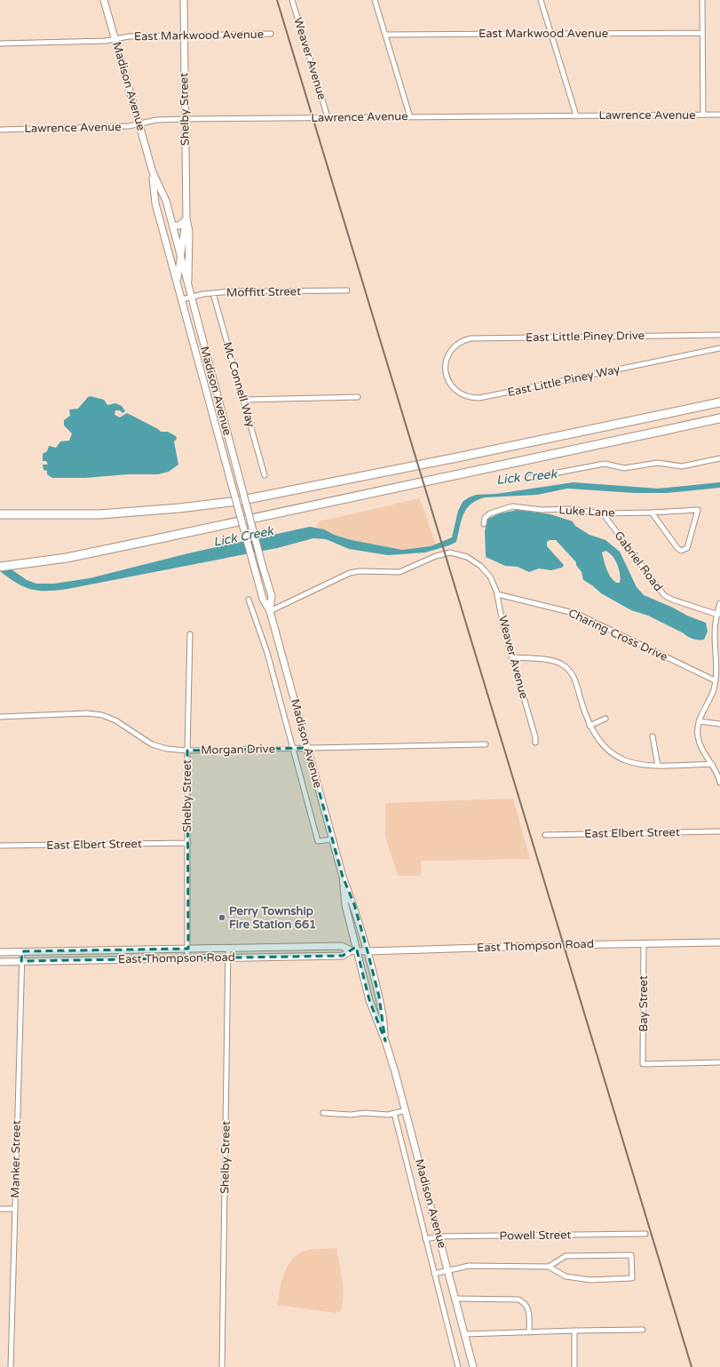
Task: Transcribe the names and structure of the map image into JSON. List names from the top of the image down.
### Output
{
  "streets": {
    "main road": ["Madison Avenue", "Shelby Street", "East Thompson Road"],
    "street": [
      "East Markwood Avenue",
      "Weaver Avenue",
      "Lawrence Avenue",
      "Moffitt Street",
      "East Little Piney Drive",
      "East Little Piney Way",
      "Mc Connell Way",
      "Luke Lane",
      "Gabriel Road",
      "Charing Cross Drive",
      "Morgan Drive",
      "East Elbert Street",
      "Bay Street",
      "Manker Street",
      "Powell Street"
    ]
  },
  "crossings": [
    ["East Markwood Avenue", "Madison Avenue"],
    ["East Markwood Avenue", "Shelby Street"],
    ["Weaver Avenue", "Madison Avenue"],
    ["Weaver Avenue", "Lawrence Avenue"],
    ["Weaver Avenue", "Charing Cross Drive"],
    ["Madison Avenue", "Shelby Street"],
    ["Madison Avenue", "Lawrence Avenue"],
    ["Madison Avenue", "Moffitt Street"],
    ["Madison Avenue", "Morgan Drive"],
    ["Madison Avenue", "East Thompson Road"],
    ["Madison Avenue", "Powell Street"],
    ["Shelby Street", "Lawrence Avenue"],
    ["Shelby Street", "Morgan Drive"],
    ["Shelby Street", "East Elbert Street"],
    ["Shelby Street", "East Thompson Road"],
    ["Moffitt Street", "Mc Connell Way"],
    ["East Little Piney Drive", "East Little Piney Way"],
    ["Luke Lane", "Gabriel Road"],
    ["East Thompson Road", "Bay Street"],
    ["East Thompson Road", "Manker Street"]
  ],
  "water": ["Lick Creek"],
  "places": ["Perry Township Fire Station 661"]
}
